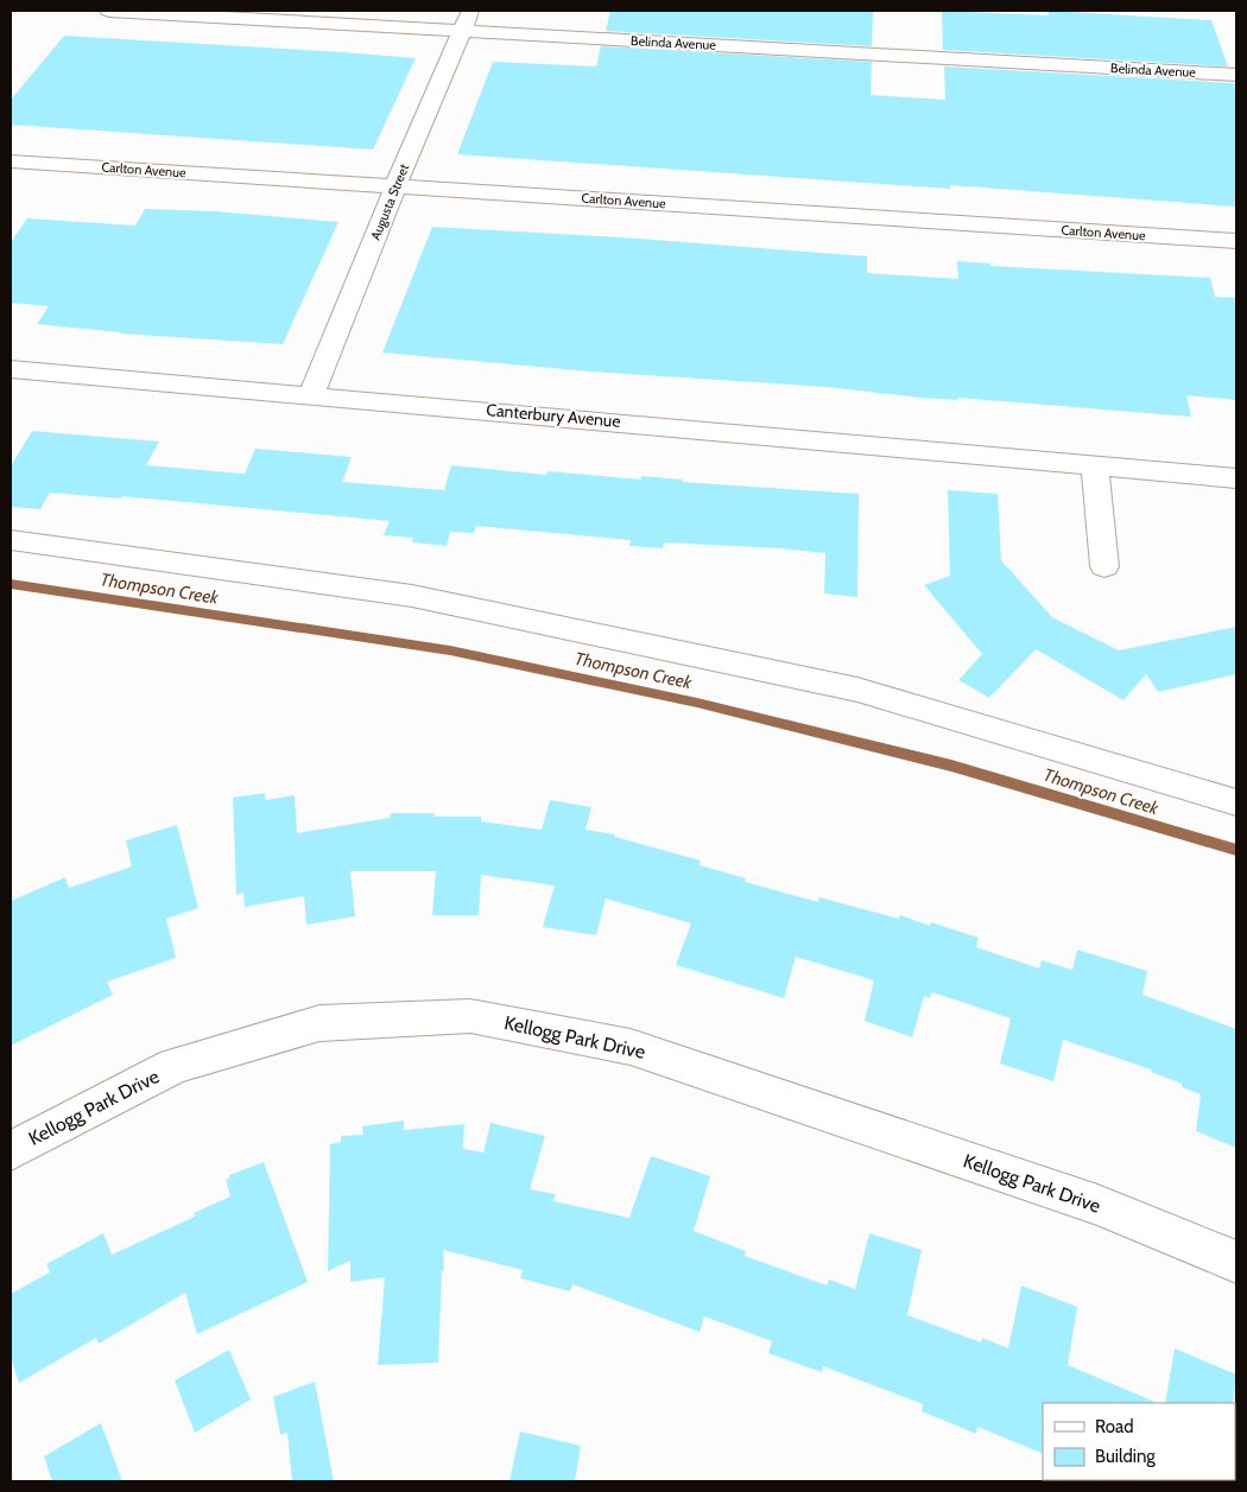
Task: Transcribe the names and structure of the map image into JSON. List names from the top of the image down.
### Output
{
  "streets": {
    "street": [
      "Belinda Avenue",
      "Carlton Avenue",
      "Augusta Street",
      "Canterbury Avenue",
      "Kellogg Park Drive"
    ]
  },
  "crossings": [
    ["Belinda Avenue", "Augusta Street"],
    ["Carlton Avenue", "Augusta Street"],
    ["Augusta Street", "Canterbury Avenue"]
  ],
  "water": ["Thompson Creek"],
  "legend": ["Road", "Building"]
}
